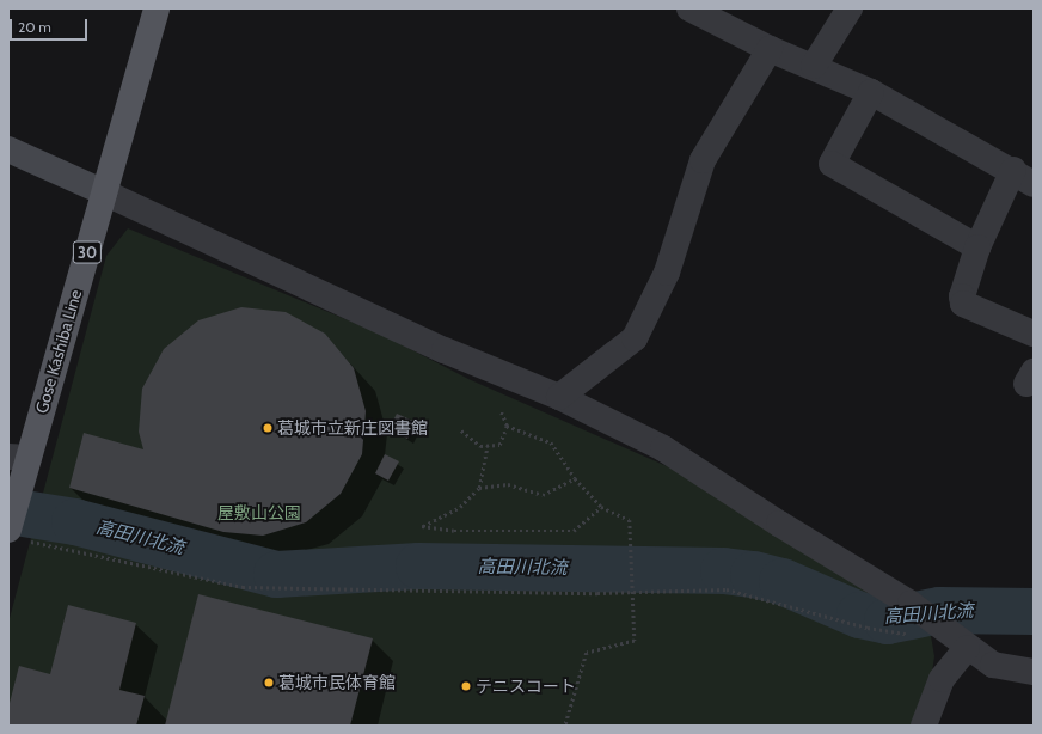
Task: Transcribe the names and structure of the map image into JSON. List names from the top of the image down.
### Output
{
  "streets": {
    "main road": ["30", "Gose Kashiba Line"]
  },
  "water": ["高田川北流"],
  "parks": ["屋敷山公園"],
  "places": ["葛城市立新庄図書館", "葛城市民体育館", "テニスコート"],
  "scale_bar": "20 m"
}
